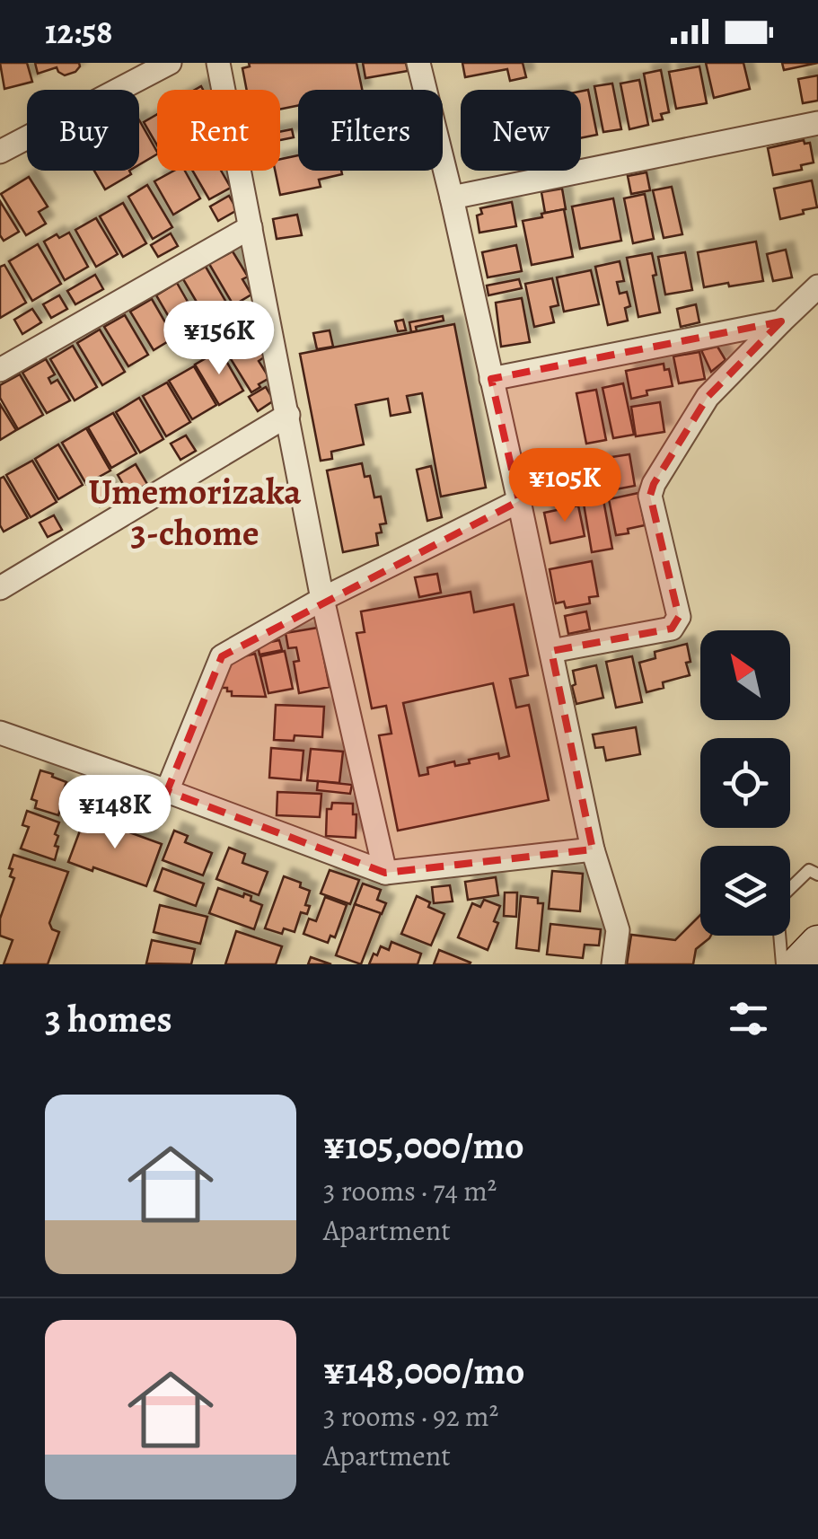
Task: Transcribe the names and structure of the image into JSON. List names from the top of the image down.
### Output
{
  "districts": ["Umemorizaka 3-chome"],
  "north": "top left",
  "page": {
    "status": "12:58",
    "chip": [
      "Buy",
      "Rent",
      "Filters",
      "New"
    ],
    "price": ["¥156K", "¥105K", "¥148K"],
    "heading": "3 homes",
    "list": [
      {
        "name": "¥105,000/mo",
        "note": "3 rooms · 74 m² · Apartment"
      },
      {
        "name": "¥148,000/mo",
        "note": "3 rooms · 92 m² · Apartment"
      }
    ]
  }
}
